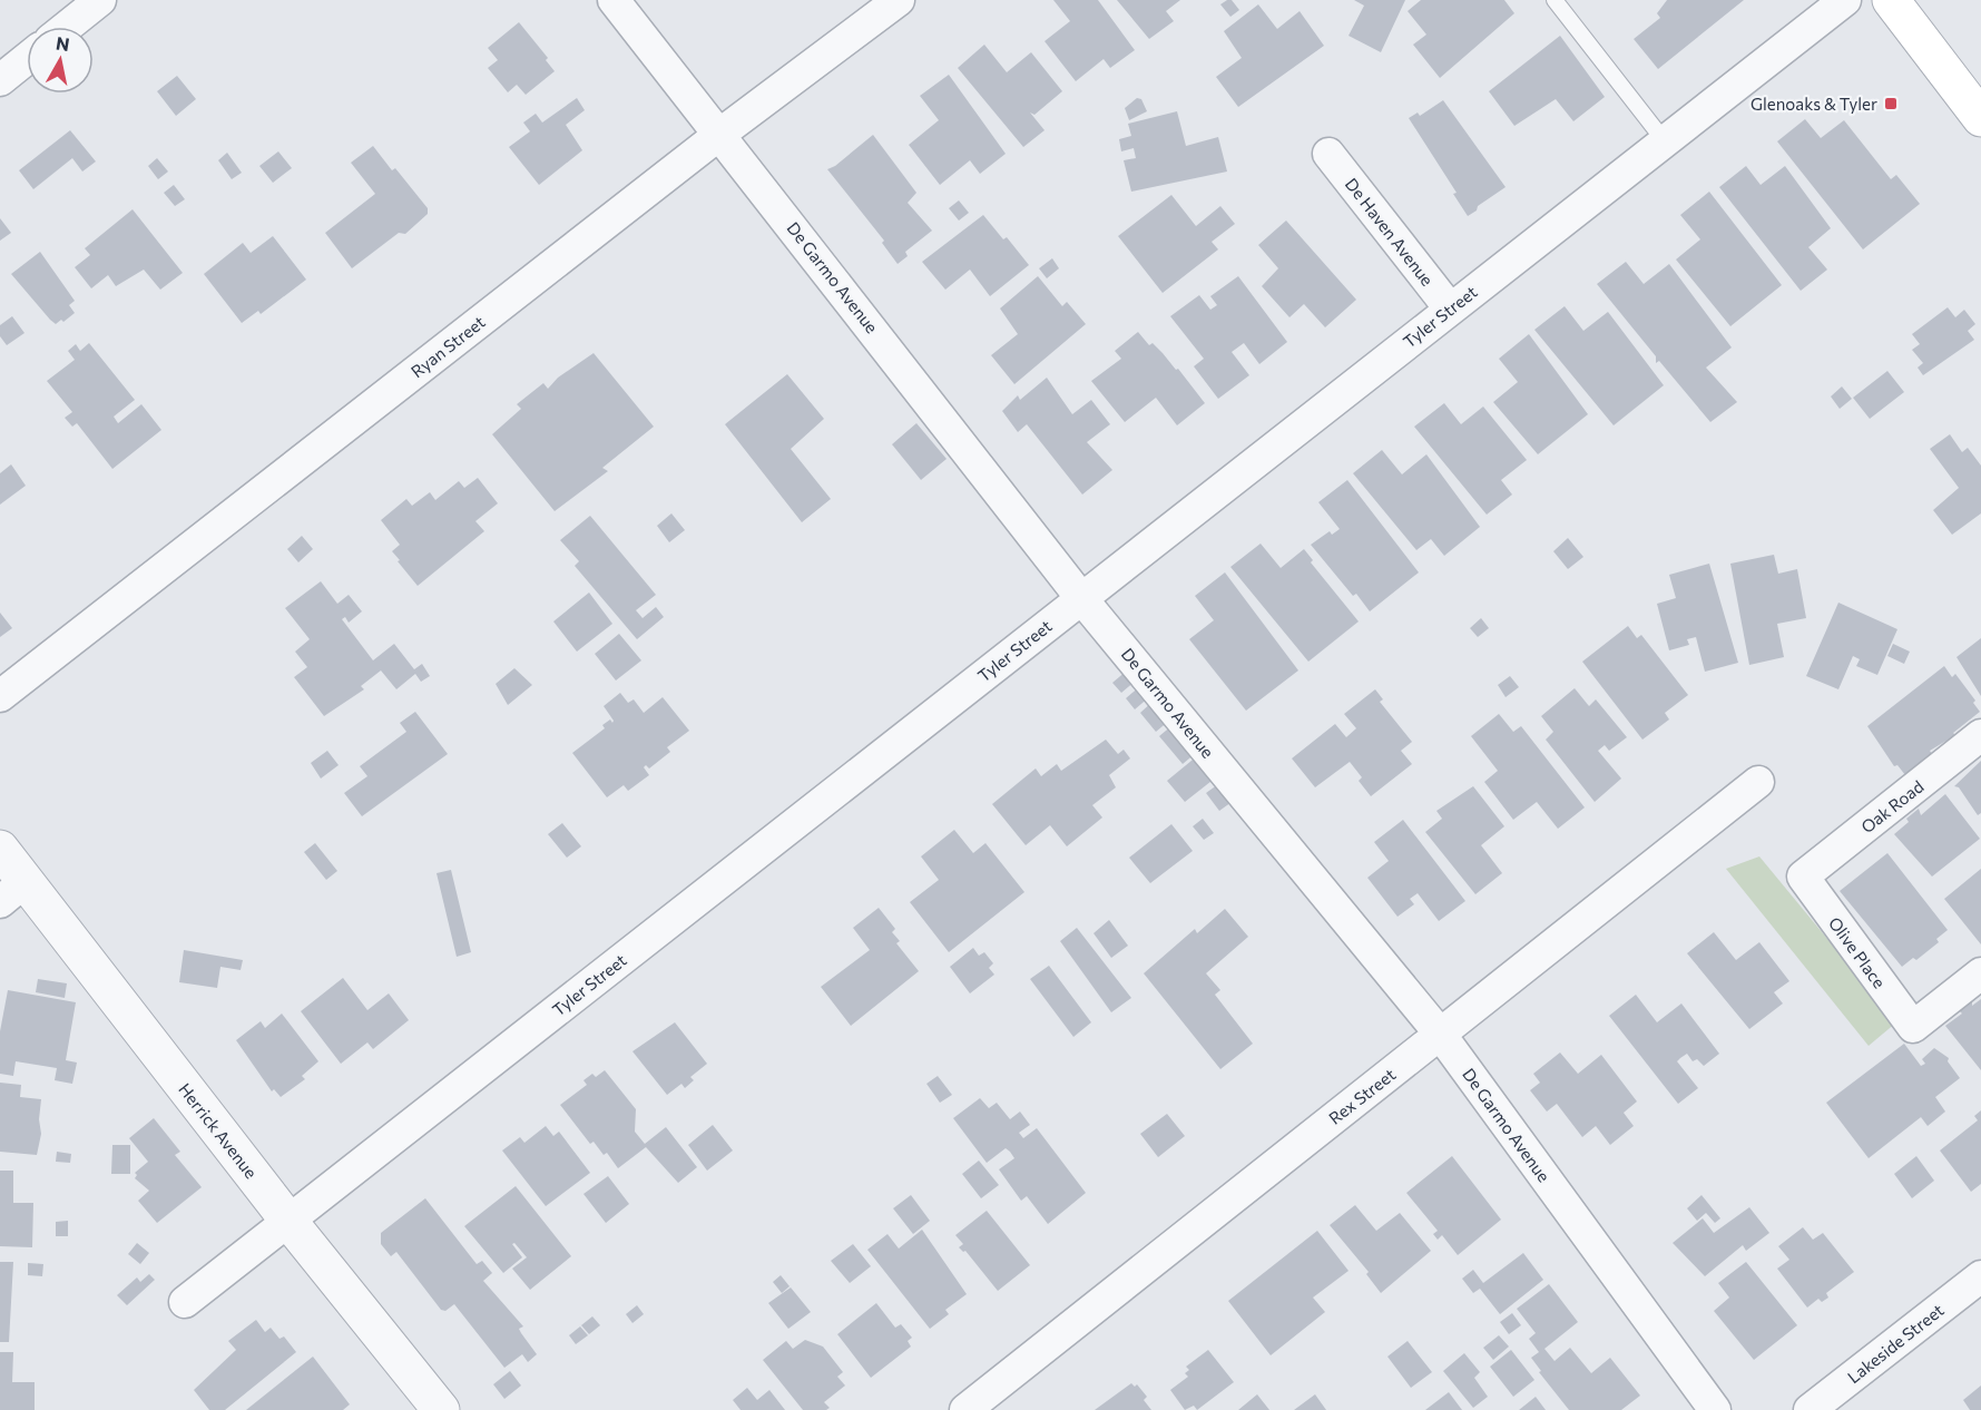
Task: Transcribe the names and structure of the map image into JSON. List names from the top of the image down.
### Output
{
  "streets": {
    "street": [
      "De Haven Avenue",
      "De Garmo Avenue",
      "Tyler Street",
      "Ryan Street",
      "Oak Road",
      "Olive Place",
      "Rex Street",
      "Herrick Avenue",
      "Lakeside Street"
    ]
  },
  "crossings": [
    ["De Haven Avenue", "Tyler Street"],
    ["De Garmo Avenue", "Tyler Street"],
    ["De Garmo Avenue", "Ryan Street"],
    ["De Garmo Avenue", "Rex Street"],
    ["Tyler Street", "Herrick Avenue"],
    ["Oak Road", "Olive Place"]
  ],
  "places": {
    "transit": ["Glenoaks & Tyler"]
  },
  "north": "top"
}
